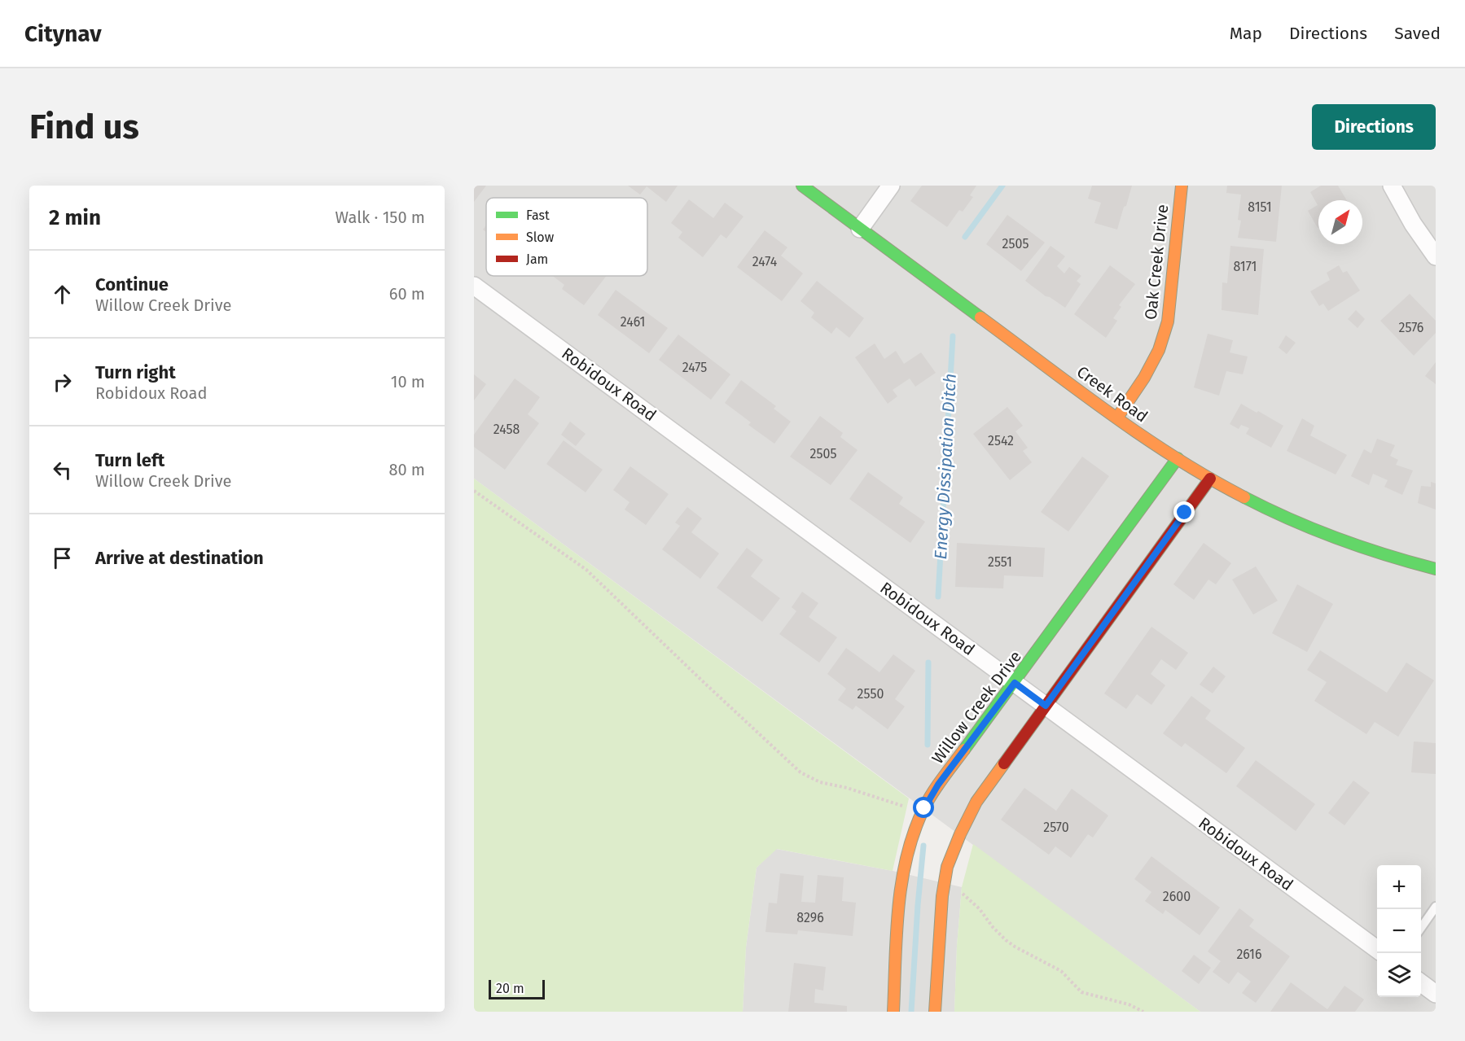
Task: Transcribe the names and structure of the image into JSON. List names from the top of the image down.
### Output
{
  "streets": {
    "street": [
      "Oak Creek Drive",
      "Robidoux Road",
      "Creek Road",
      "Willow Creek Drive"
    ]
  },
  "crossings": [
    ["Oak Creek Drive", "Creek Road"],
    ["Robidoux Road", "Willow Creek Drive"],
    ["Creek Road", "Willow Creek Drive"]
  ],
  "water": ["Energy Dissipation Ditch"],
  "house_numbers": [
    "8151",
    "2505",
    "2474",
    "8171",
    "2461",
    "2576",
    "2475",
    "2458",
    "2542",
    "2505",
    "2551",
    "2550",
    "2570",
    "2600",
    "8296",
    "2616"
  ],
  "legend": ["Fast", "Slow", "Jam"],
  "scale_bar": "20 m",
  "north": "top right",
  "page": {
    "header": "Citynav",
    "nav": ["Map", "Directions", "Saved"],
    "buttons": "Directions",
    "title": "Find us",
    "heading": ["2 min", "Walk · 150 m"],
    "list": [
      ["Continue", "Willow Creek Drive", "60 m"],
      ["Turn right", "Robidoux Road", "10 m"],
      ["Turn left", "Willow Creek Drive", "80 m"],
      "Arrive at destination"
    ],
    "map_buttons": ["+", "−"],
    "scale": "20 m"
  }
}
